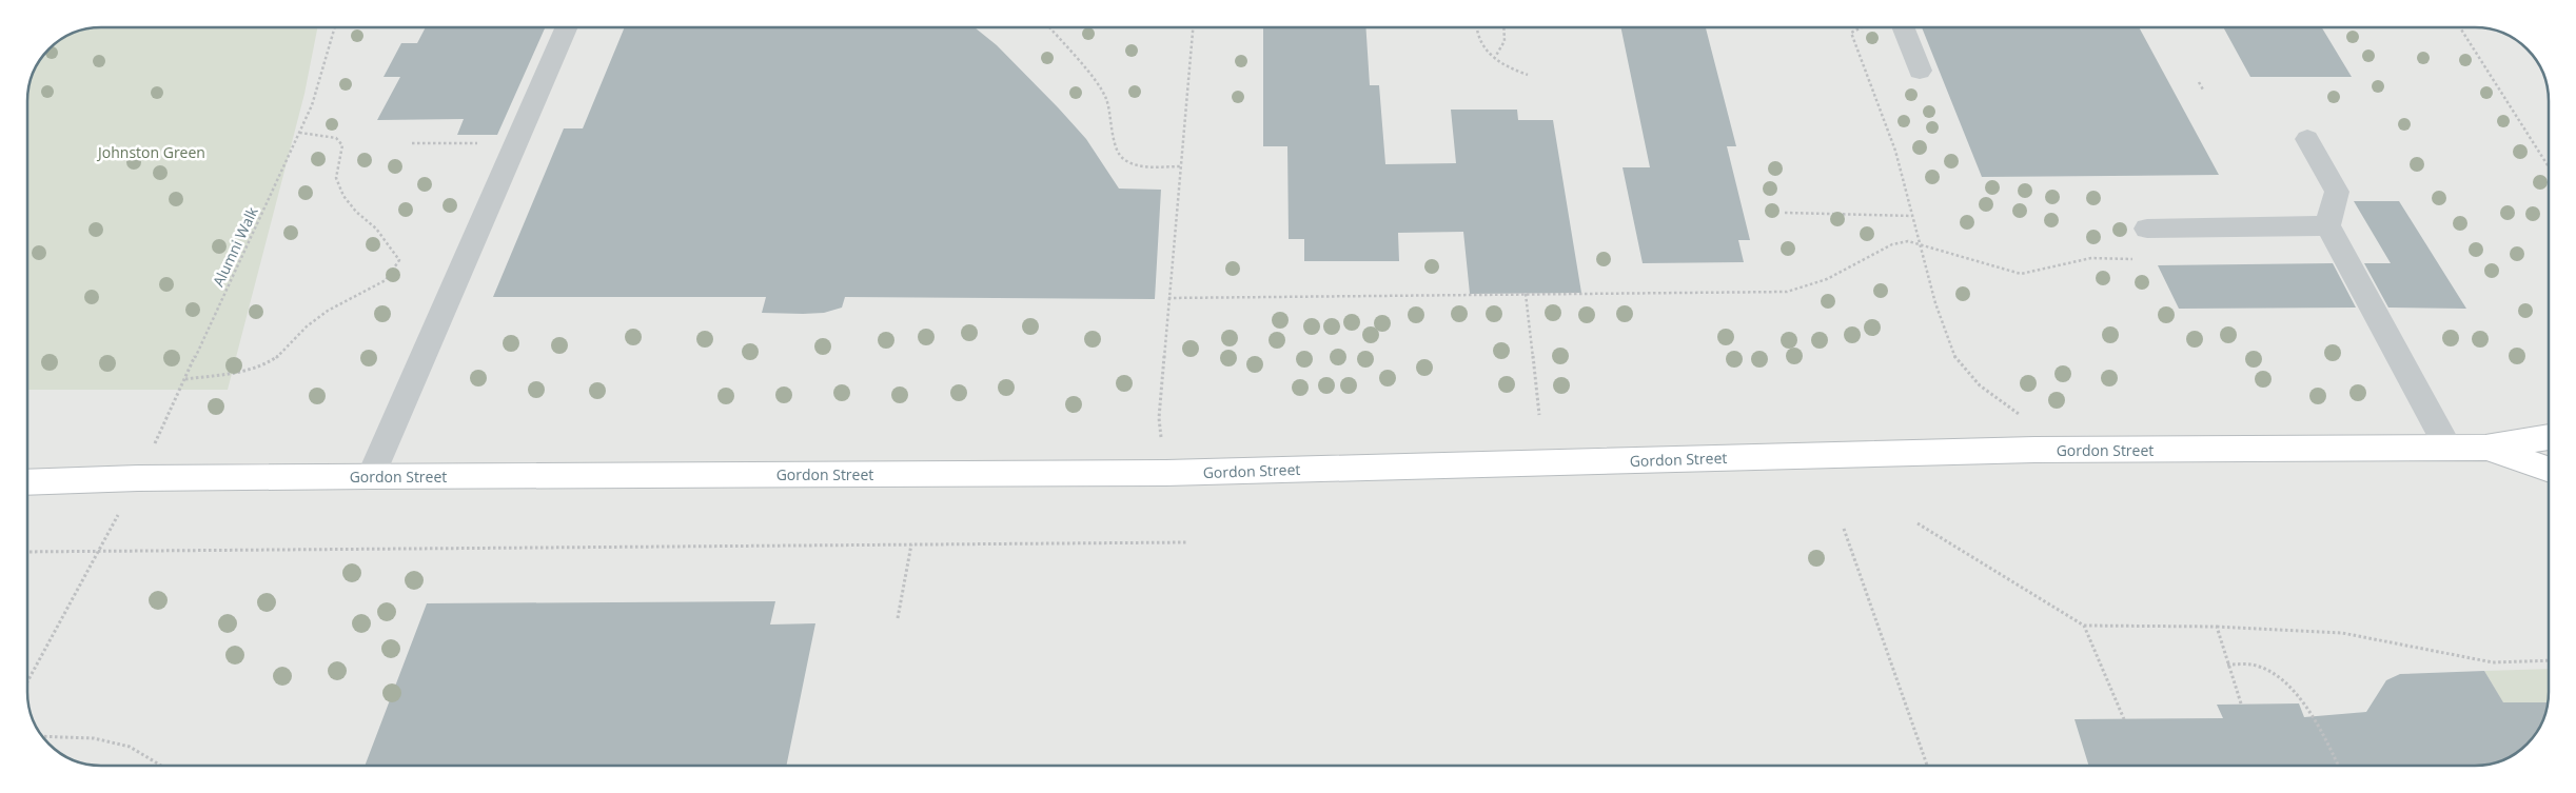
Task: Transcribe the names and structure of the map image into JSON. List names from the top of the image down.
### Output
{
  "streets": {
    "main road": ["Gordon Street"],
    "path": ["Alumni Walk"]
  },
  "crossings": [
    ["Alumni Walk", "Gordon Street"]
  ],
  "parks": ["Johnston Green"]
}
